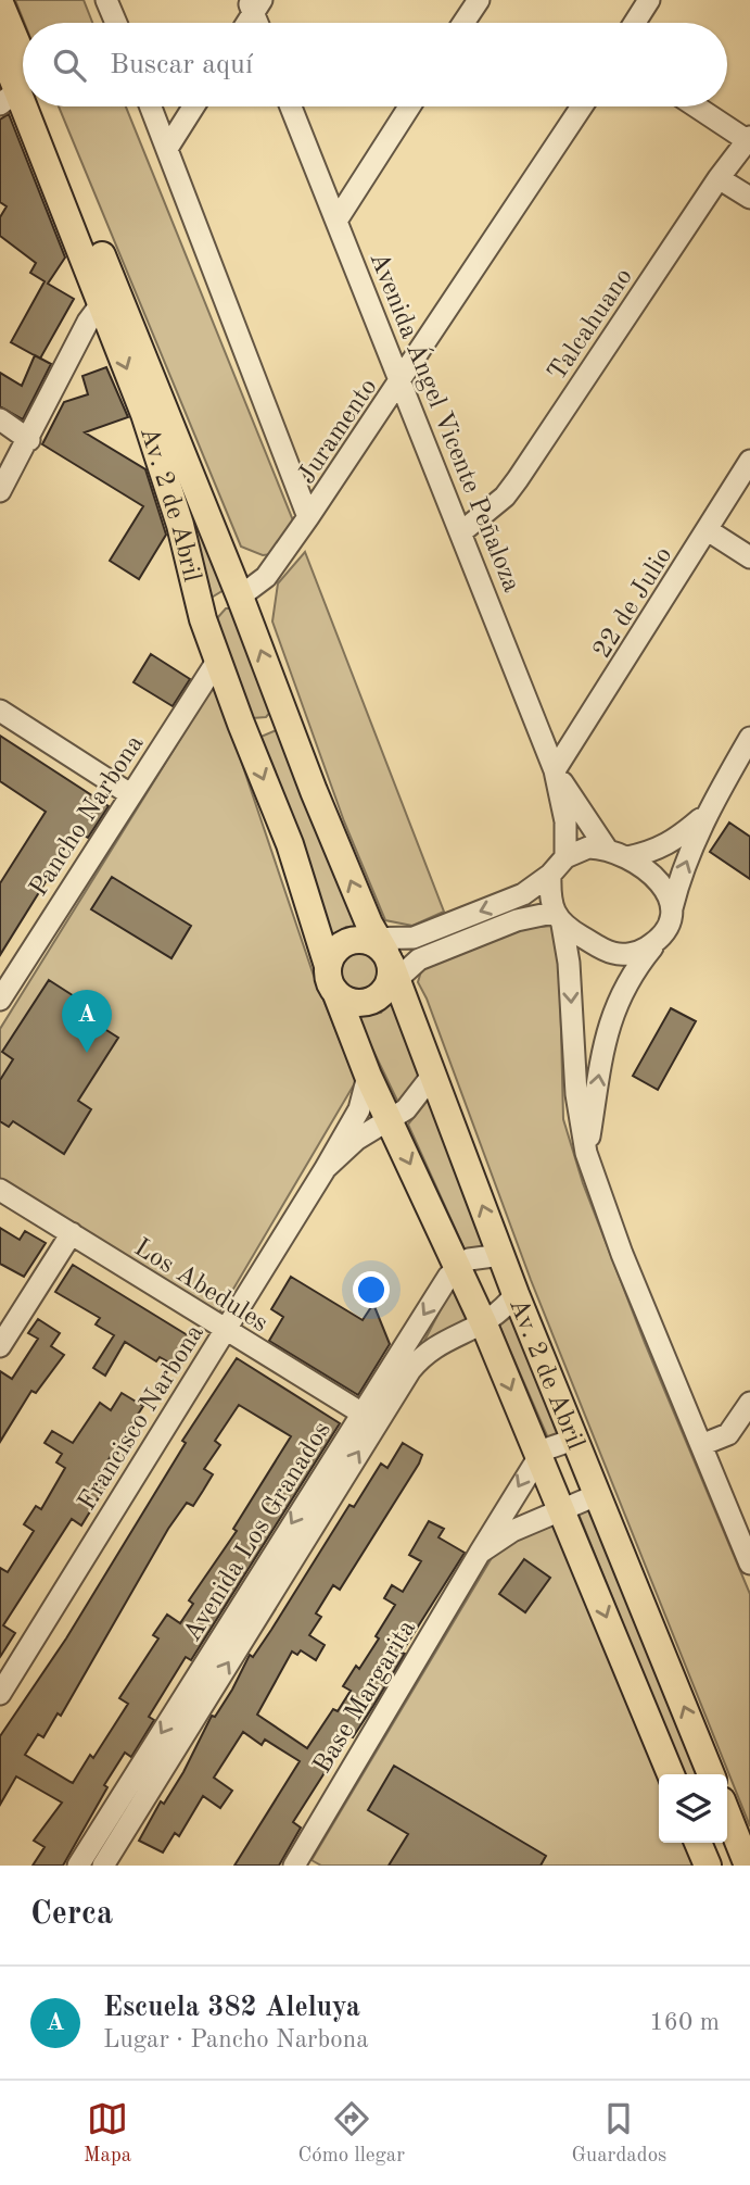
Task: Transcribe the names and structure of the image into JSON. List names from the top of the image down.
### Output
{
  "streets": {
    "main road": ["Av. 2 de Abril"],
    "street": [
      "Talcahuano",
      "Avenida Ángel Vicente Peñaloza",
      "Juramento",
      "22 de Julio",
      "Pancho Narbona",
      "Los Abedules",
      "Francisco Narbona",
      "Avenida Los Granados",
      "Base Margarita"
    ]
  },
  "crossings": [
    ["Talcahuano", "Avenida Ángel Vicente Peñaloza"],
    ["Avenida Ángel Vicente Peñaloza", "Juramento"],
    ["Avenida Ángel Vicente Peñaloza", "22 de Julio"],
    ["Juramento", "Av. 2 de Abril"],
    ["Av. 2 de Abril", "Pancho Narbona"],
    ["Av. 2 de Abril", "Francisco Narbona"],
    ["Av. 2 de Abril", "Avenida Los Granados"],
    ["Av. 2 de Abril", "Base Margarita"],
    ["Los Abedules", "Francisco Narbona"],
    ["Los Abedules", "Avenida Los Granados"]
  ],
  "page": {
    "search": "Buscar aquí",
    "pins": "A",
    "heading": "Cerca",
    "list": [
      {
        "mark": "A",
        "name": "Escuela 382 Aleluya",
        "note": "Lugar · Pancho Narbona",
        "value": "160 m"
      }
    ],
    "nav": ["Mapa", "Cómo llegar", "Guardados"]
  }
}
